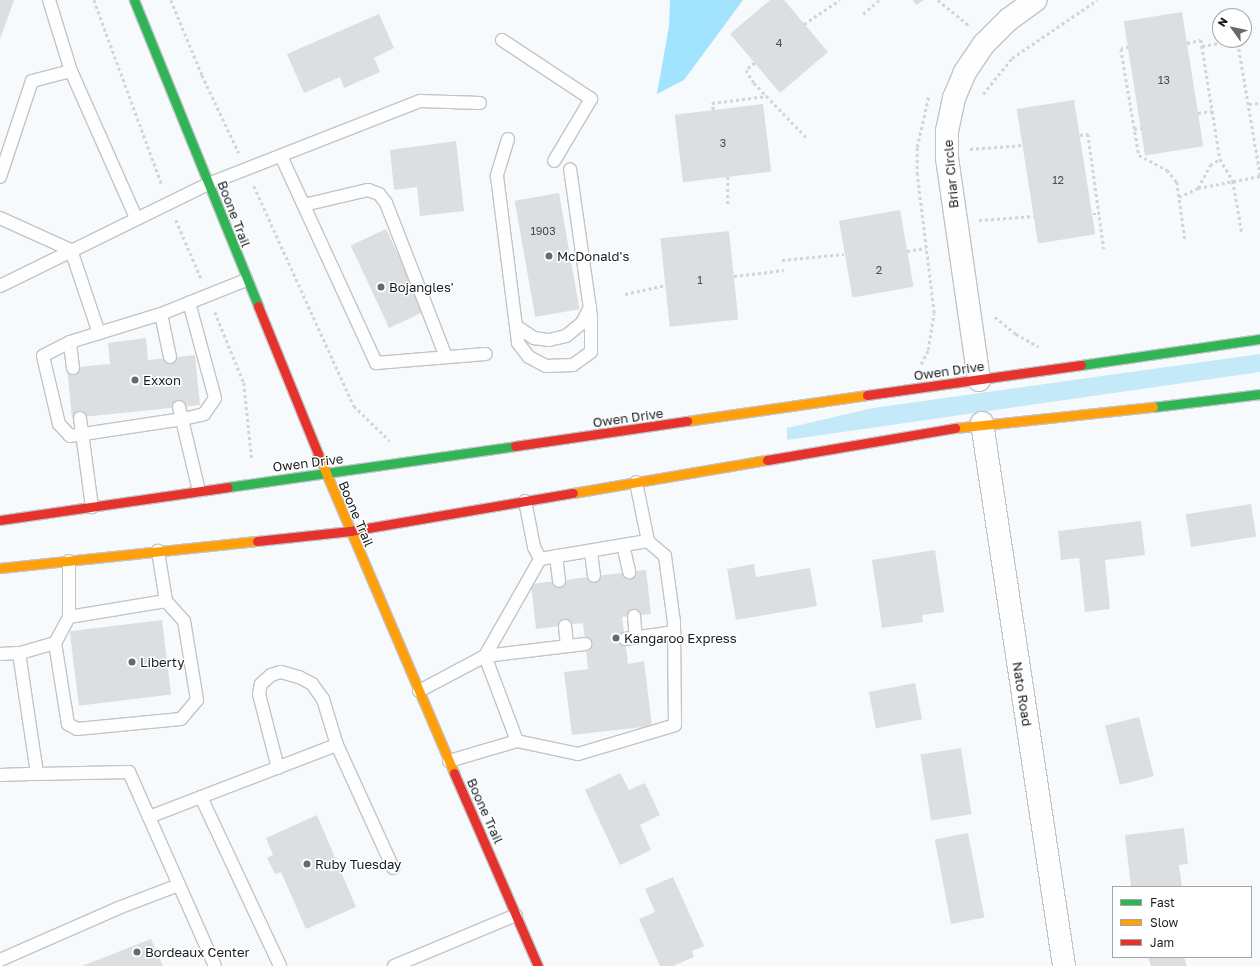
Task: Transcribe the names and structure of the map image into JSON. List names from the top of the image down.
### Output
{
  "streets": {
    "main road": ["Boone Trail", "Owen Drive"],
    "street": ["Briar Circle", "Nato Road"]
  },
  "crossings": [
    ["Briar Circle", "Owen Drive"],
    ["Boone Trail", "Owen Drive"]
  ],
  "places": [
    "McDonald's",
    "Bojangles'",
    "Exxon",
    "Kangaroo Express",
    "Liberty",
    "Ruby Tuesday",
    "Bordeaux Center"
  ],
  "house_numbers": [
    "4",
    "13",
    "3",
    "12",
    "1903",
    "2",
    "1"
  ],
  "legend": ["Fast", "Slow", "Jam"],
  "north": "top left"
}
